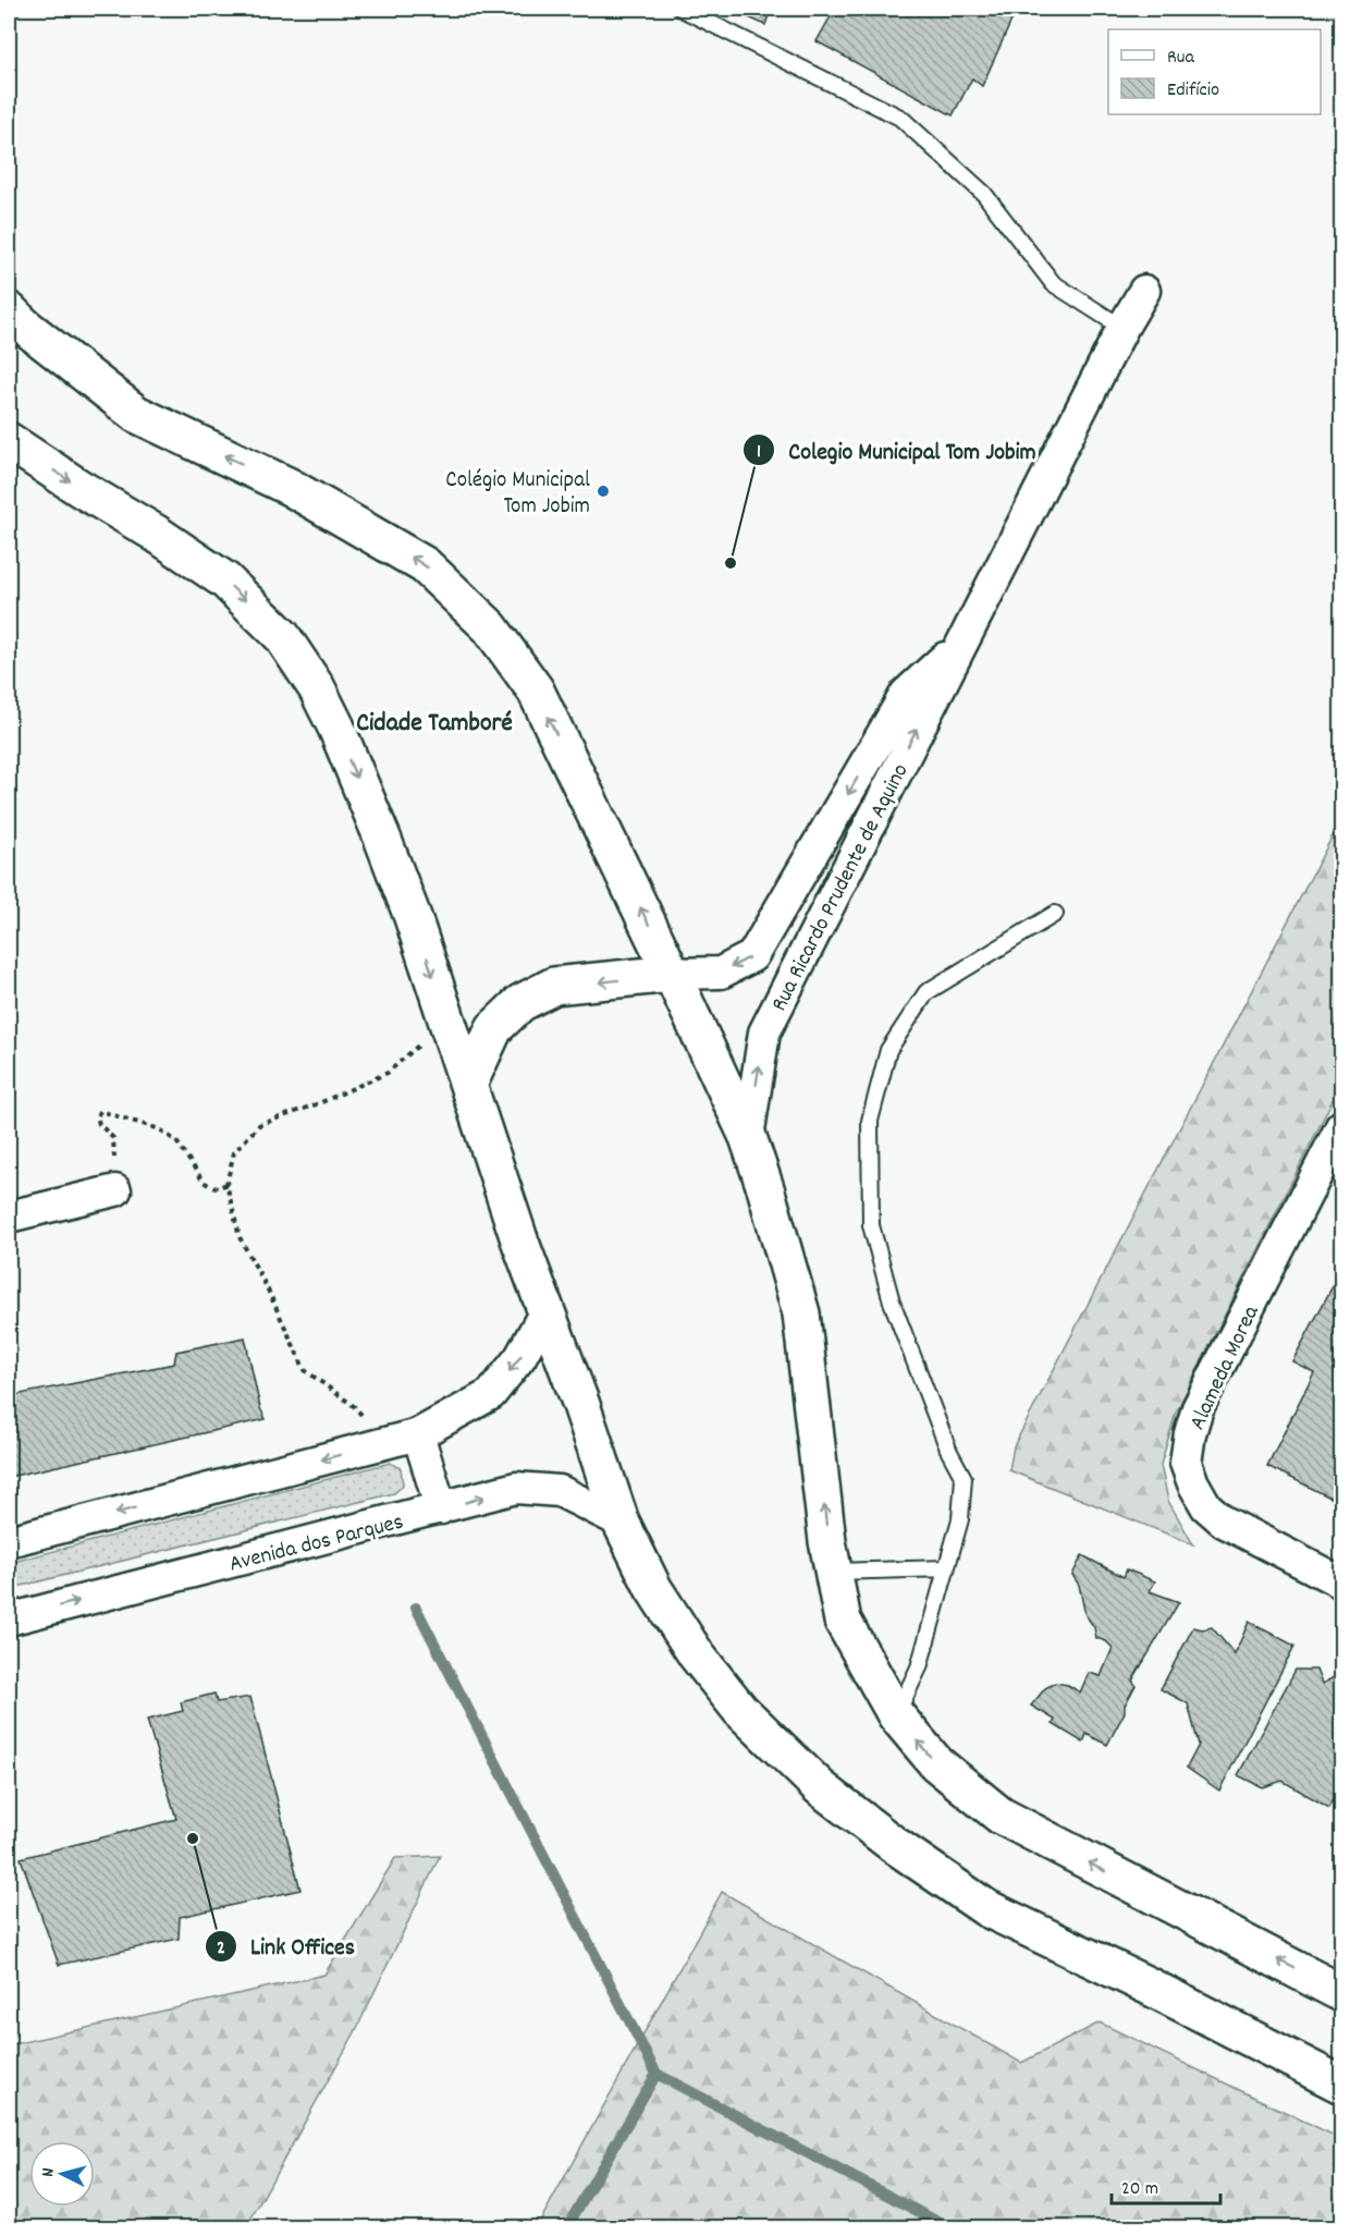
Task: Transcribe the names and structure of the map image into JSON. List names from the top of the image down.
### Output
{
  "streets": {
    "street": ["Rua Ricardo Prudente de Aquino", "Alameda Morea", "Avenida dos Parques"]
  },
  "districts": ["Cidade Tamboré"],
  "places": ["Colégio Municipal Tom Jobim", "Colegio Municipal Tom Jobim", "Link Offices"],
  "legend": ["Rua", "Edifício"],
  "scale_bar": "20 m",
  "north": "left"
}
